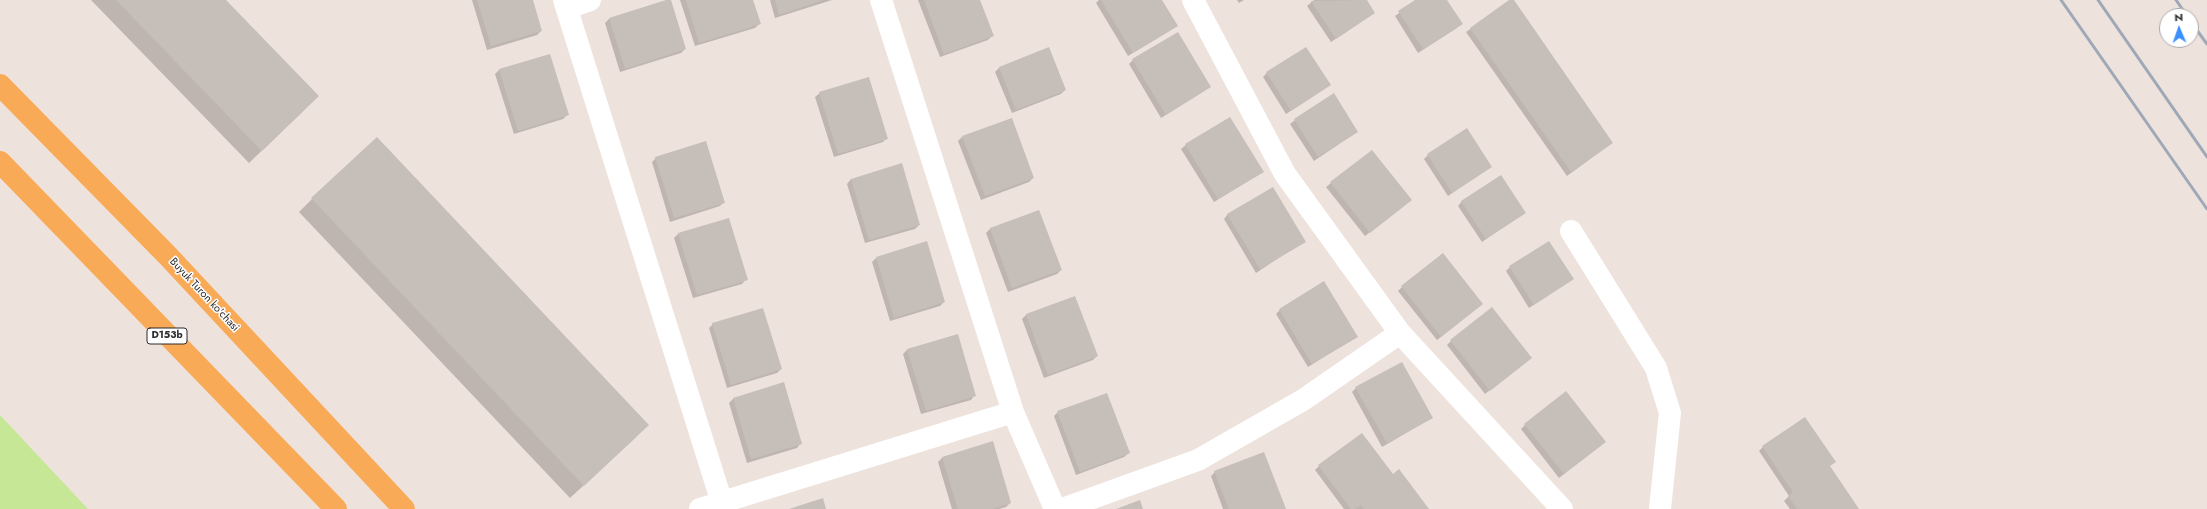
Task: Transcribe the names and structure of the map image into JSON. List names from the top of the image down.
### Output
{
  "streets": {
    "main road": ["Buyuk Turon ko'chasi", "D153b"]
  },
  "north": "top"
}
